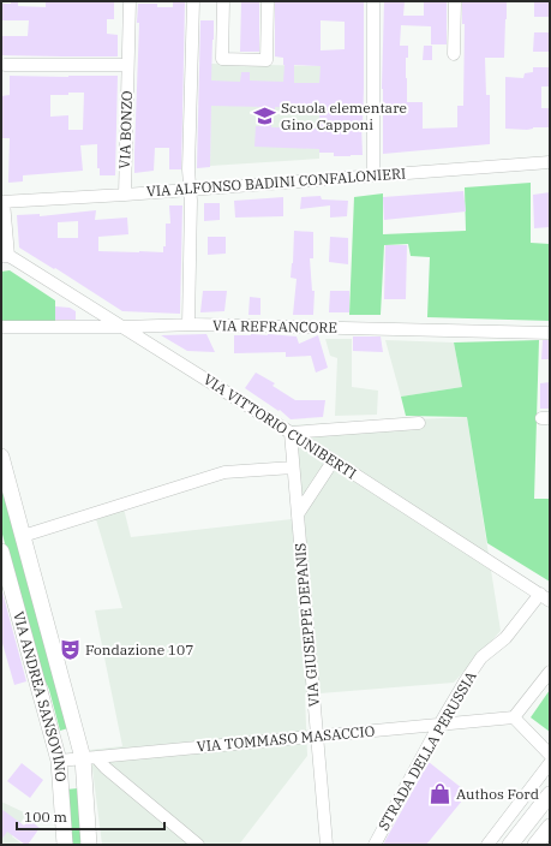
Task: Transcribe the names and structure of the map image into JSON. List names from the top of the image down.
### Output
{
  "streets": {
    "main road": ["VIA ANDREA SANSOVINO"],
    "street": [
      "VIA BONZO",
      "VIA ALFONSO BADINI CONFALONIERI",
      "VIA REFRANCORE",
      "VIA VITTORIO CUNIBERTI",
      "VIA GIUSEPPE DEPANIS",
      "VIA TOMMASO MASACCIO",
      "STRADA DELLA PERUSSIA"
    ]
  },
  "crossings": [
    ["VIA BONZO", "VIA ALFONSO BADINI CONFALONIERI"],
    ["VIA ALFONSO BADINI CONFALONIERI", "VIA VITTORIO CUNIBERTI"],
    ["VIA REFRANCORE", "VIA VITTORIO CUNIBERTI"],
    ["VIA VITTORIO CUNIBERTI", "VIA GIUSEPPE DEPANIS"],
    ["VIA VITTORIO CUNIBERTI", "STRADA DELLA PERUSSIA"],
    ["VIA GIUSEPPE DEPANIS", "VIA TOMMASO MASACCIO"],
    ["VIA ANDREA SANSOVINO", "VIA TOMMASO MASACCIO"],
    ["VIA TOMMASO MASACCIO", "STRADA DELLA PERUSSIA"]
  ],
  "places": {
    "school or university": ["Scuola elementare Gino Capponi"],
    "theatre": ["Fondazione 107"],
    "shop": ["Authos Ford"]
  },
  "scale_bar": "100 m"
}
